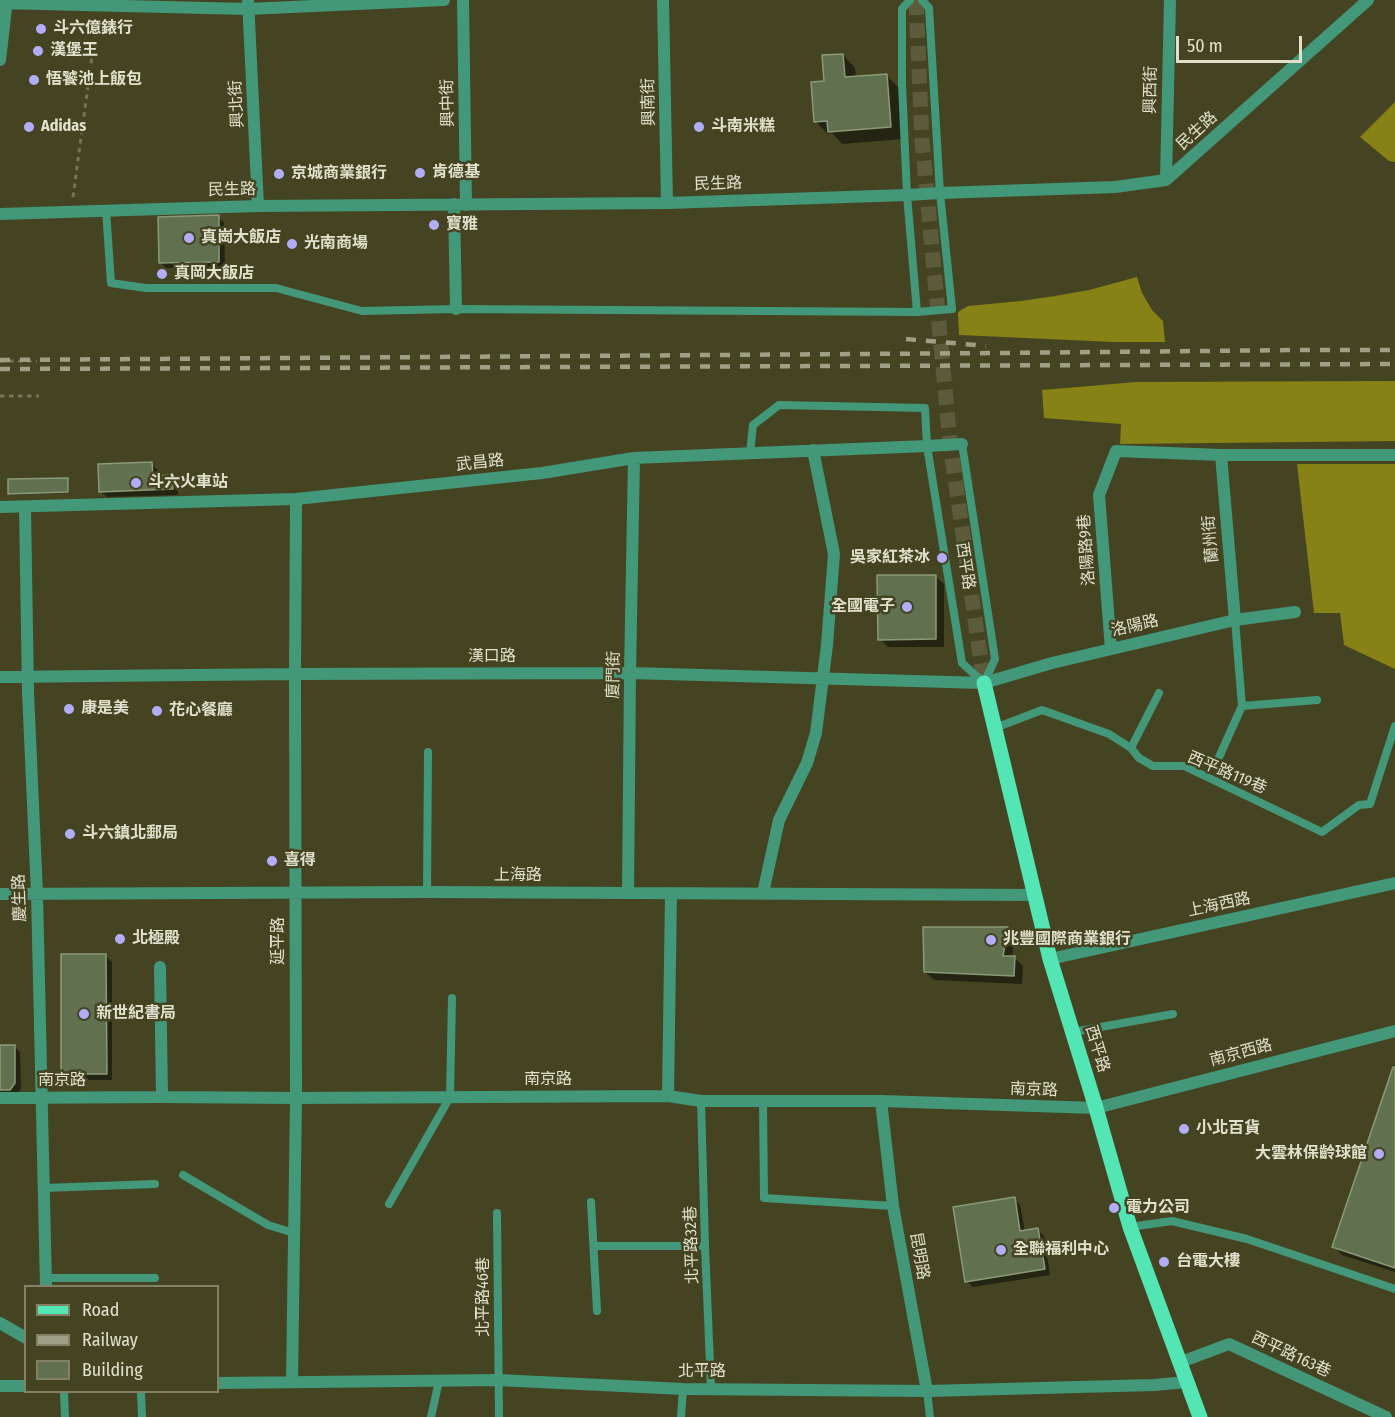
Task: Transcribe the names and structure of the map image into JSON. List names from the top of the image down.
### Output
{
  "streets": {
    "main road": ["西平路"],
    "street": [
      "興西街",
      "興南街",
      "興中街",
      "興北街",
      "民生路",
      "武昌路",
      "蘭州街",
      "洛陽路9巷",
      "洛陽路",
      "漢口路",
      "廈門街",
      "上海路",
      "慶生路",
      "上海西路",
      "延平路",
      "南京西路",
      "南京路",
      "昆明路",
      "西平路163巷",
      "北平路"
    ],
    "lane": ["西平路119巷", "北平路32巷", "北平路46巷"]
  },
  "crossings": [
    ["興西街", "民生路"],
    ["興南街", "民生路"],
    ["興中街", "民生路"],
    ["興北街", "民生路"],
    ["武昌路", "西平路"],
    ["武昌路", "廈門街"],
    ["武昌路", "慶生路"],
    ["武昌路", "延平路"],
    ["蘭州街", "洛陽路9巷"],
    ["蘭州街", "洛陽路"],
    ["洛陽路9巷", "洛陽路"],
    ["西平路", "洛陽路"],
    ["西平路", "漢口路"],
    ["西平路", "西平路119巷"],
    ["西平路", "上海路"],
    ["西平路", "上海西路"],
    ["西平路", "南京西路"],
    ["西平路", "南京路"],
    ["西平路", "西平路163巷"],
    ["西平路", "北平路"],
    ["洛陽路", "漢口路"],
    ["漢口路", "廈門街"],
    ["漢口路", "慶生路"],
    ["漢口路", "延平路"],
    ["廈門街", "上海路"],
    ["上海路", "慶生路"],
    ["上海路", "延平路"],
    ["慶生路", "南京路"],
    ["延平路", "南京路"],
    ["延平路", "北平路"],
    ["南京西路", "南京路"],
    ["南京路", "北平路32巷"],
    ["南京路", "昆明路"],
    ["北平路32巷", "北平路"],
    ["昆明路", "北平路"],
    ["北平路46巷", "北平路"]
  ],
  "places": [
    "斗六億錶行",
    "漢堡王",
    "悟饕池上飯包",
    "Adidas",
    "斗南米糕",
    "肯德基",
    "京城商業銀行",
    "寶雅",
    "真崗大飯店",
    "光南商場",
    "真岡大飯店",
    "斗六火車站",
    "吳家紅茶冰",
    "全國電子",
    "康是美",
    "花心餐廳",
    "斗六鎮北郵局",
    "喜得",
    "北極殿",
    "兆豐國際商業銀行",
    "新世紀書局",
    "小北百貨",
    "大雲林保齡球館",
    "電力公司",
    "全聯福利中心",
    "台電大樓"
  ],
  "legend": ["Road", "Railway", "Building"],
  "scale_bar": "50 m"
}
